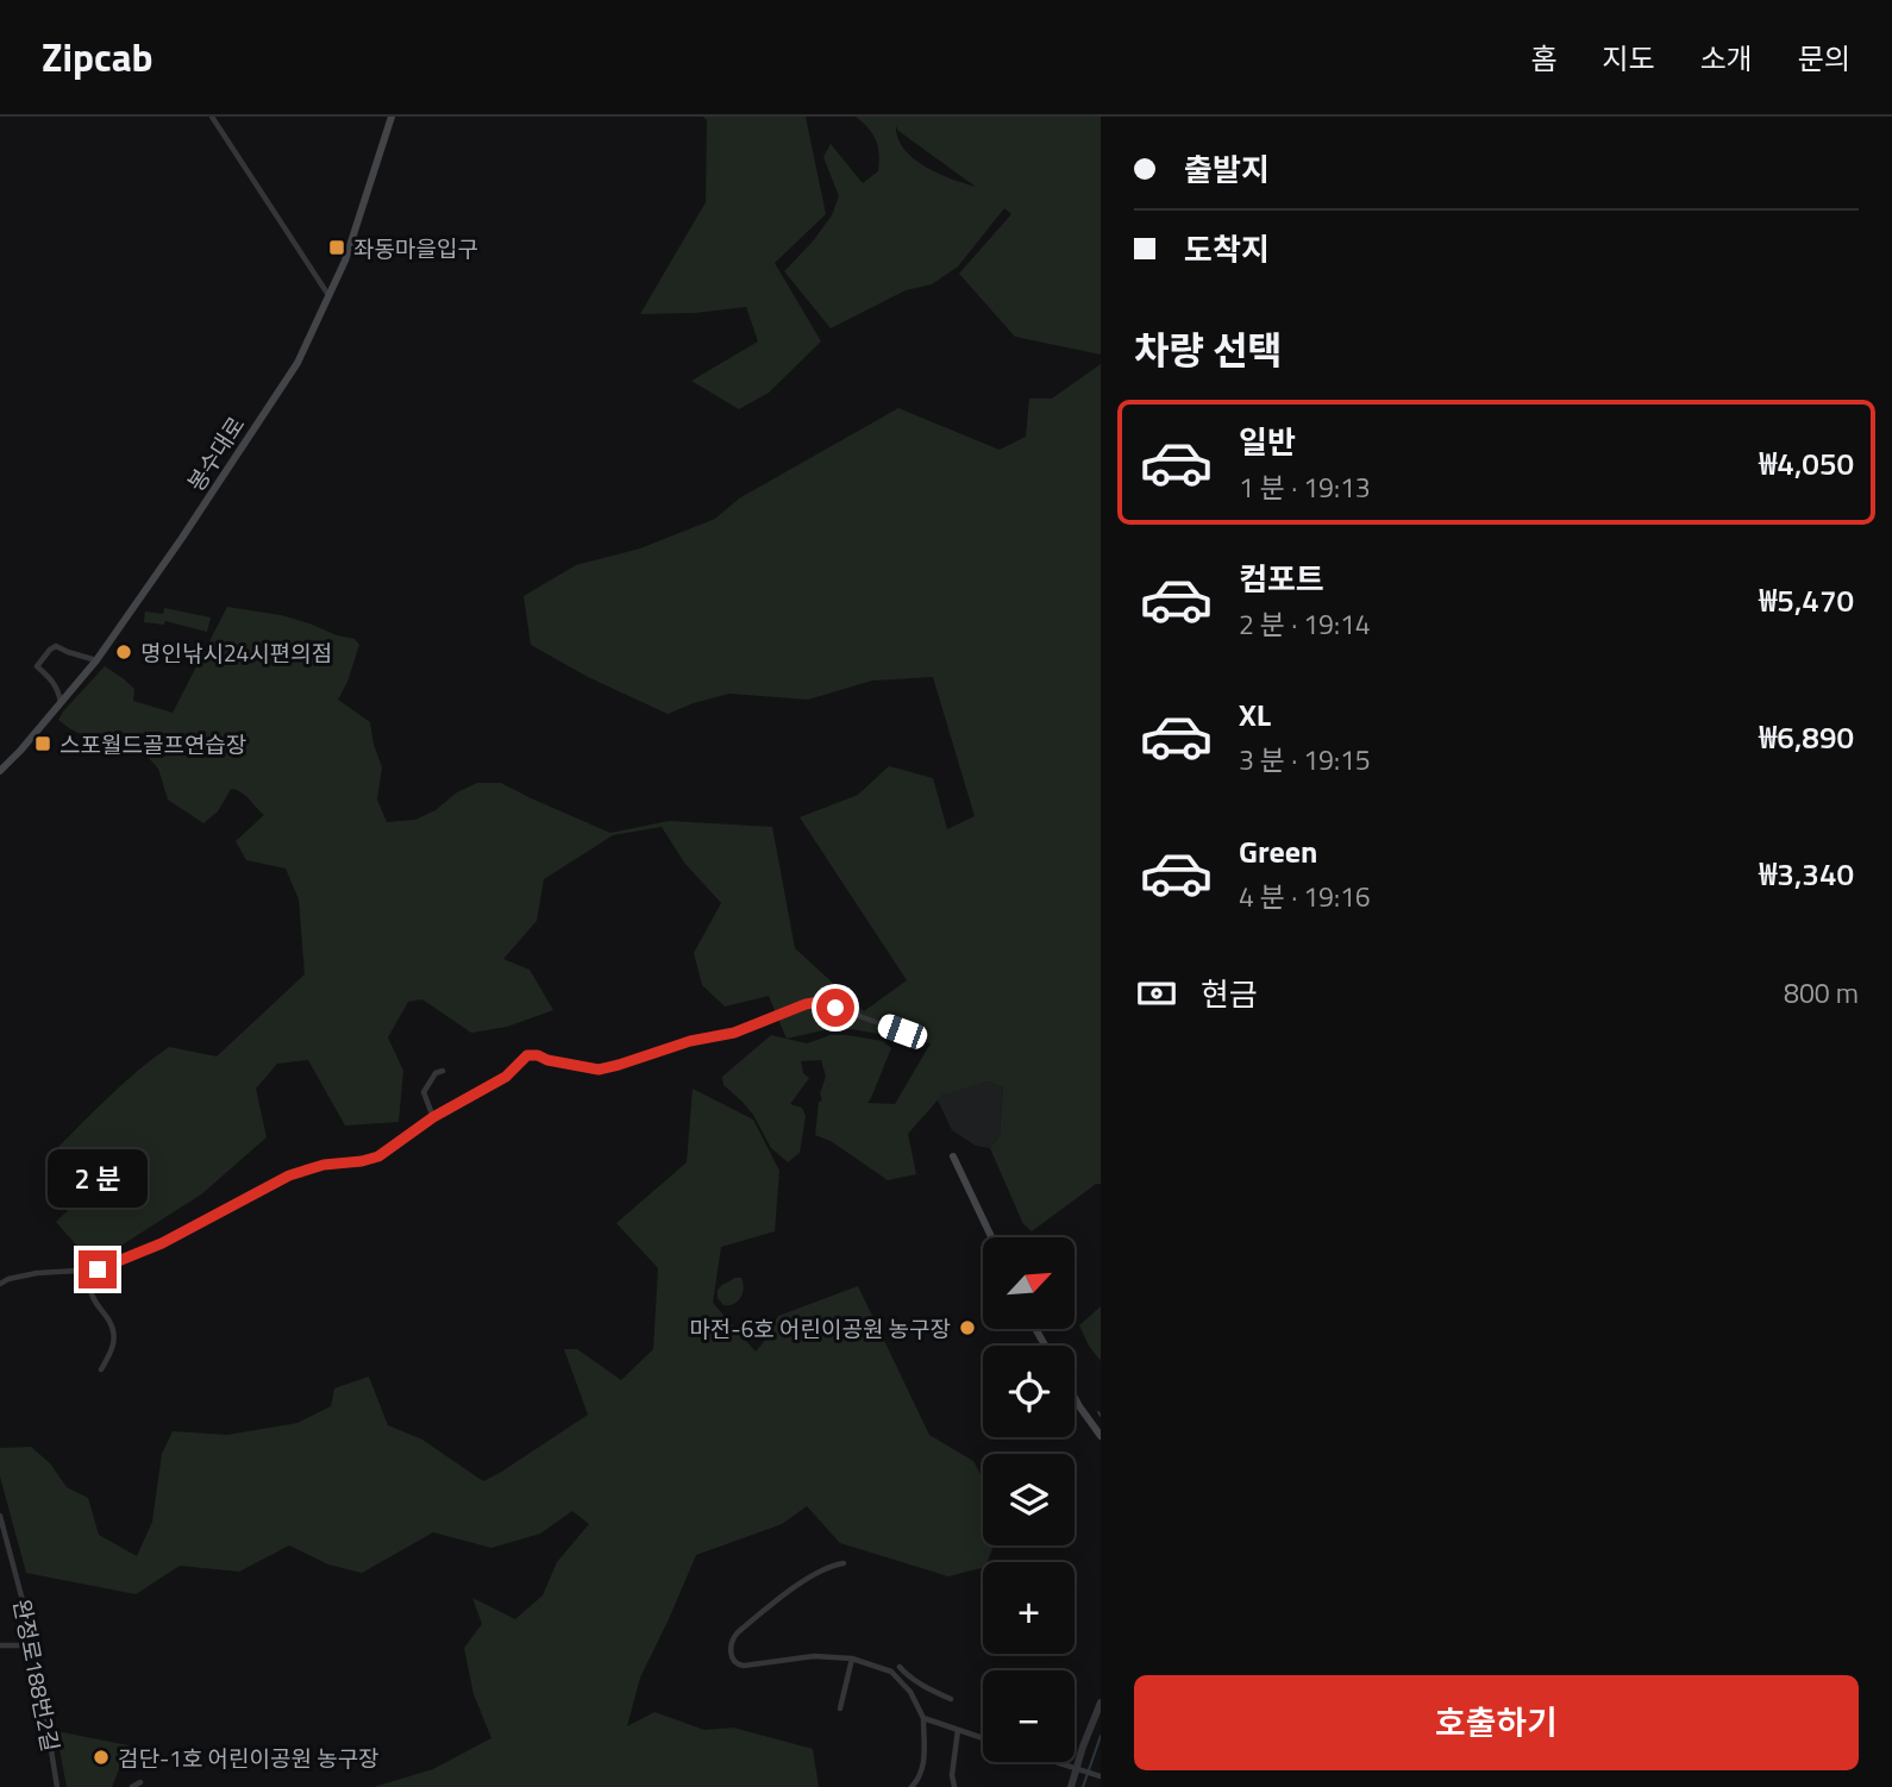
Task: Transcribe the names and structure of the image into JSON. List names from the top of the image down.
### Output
{
  "streets": {
    "main road": ["봉수대로"],
    "street": ["완정로188번2길"]
  },
  "places": {
    "transit": ["좌동마을입구", "스포월드골프연습장"],
    "other": ["명인낚시24시편의점", "마전-6호 어린이공원 농구장", "검단-1호 어린이공원 농구장"]
  },
  "north": "top right",
  "page": {
    "header": "Zipcab",
    "nav": [
      "홈",
      "지도",
      "소개",
      "문의"
    ],
    "banner": ["출발지", "도착지"],
    "heading": "차량 선택",
    "list": [
      {
        "name": "일반",
        "note": "1 분 · 19:13",
        "value": "₩4,050"
      },
      {
        "name": "컴포트",
        "note": "2 분 · 19:14",
        "value": "₩5,470"
      },
      {
        "name": "XL",
        "note": "3 분 · 19:15",
        "value": "₩6,890"
      },
      {
        "name": "Green",
        "note": "4 분 · 19:16",
        "value": "₩3,340"
      }
    ],
    "pay": ["현금", "800 m"],
    "bubble": "2 분",
    "map_buttons": ["+", "−"],
    "buttons": "호출하기"
  }
}
